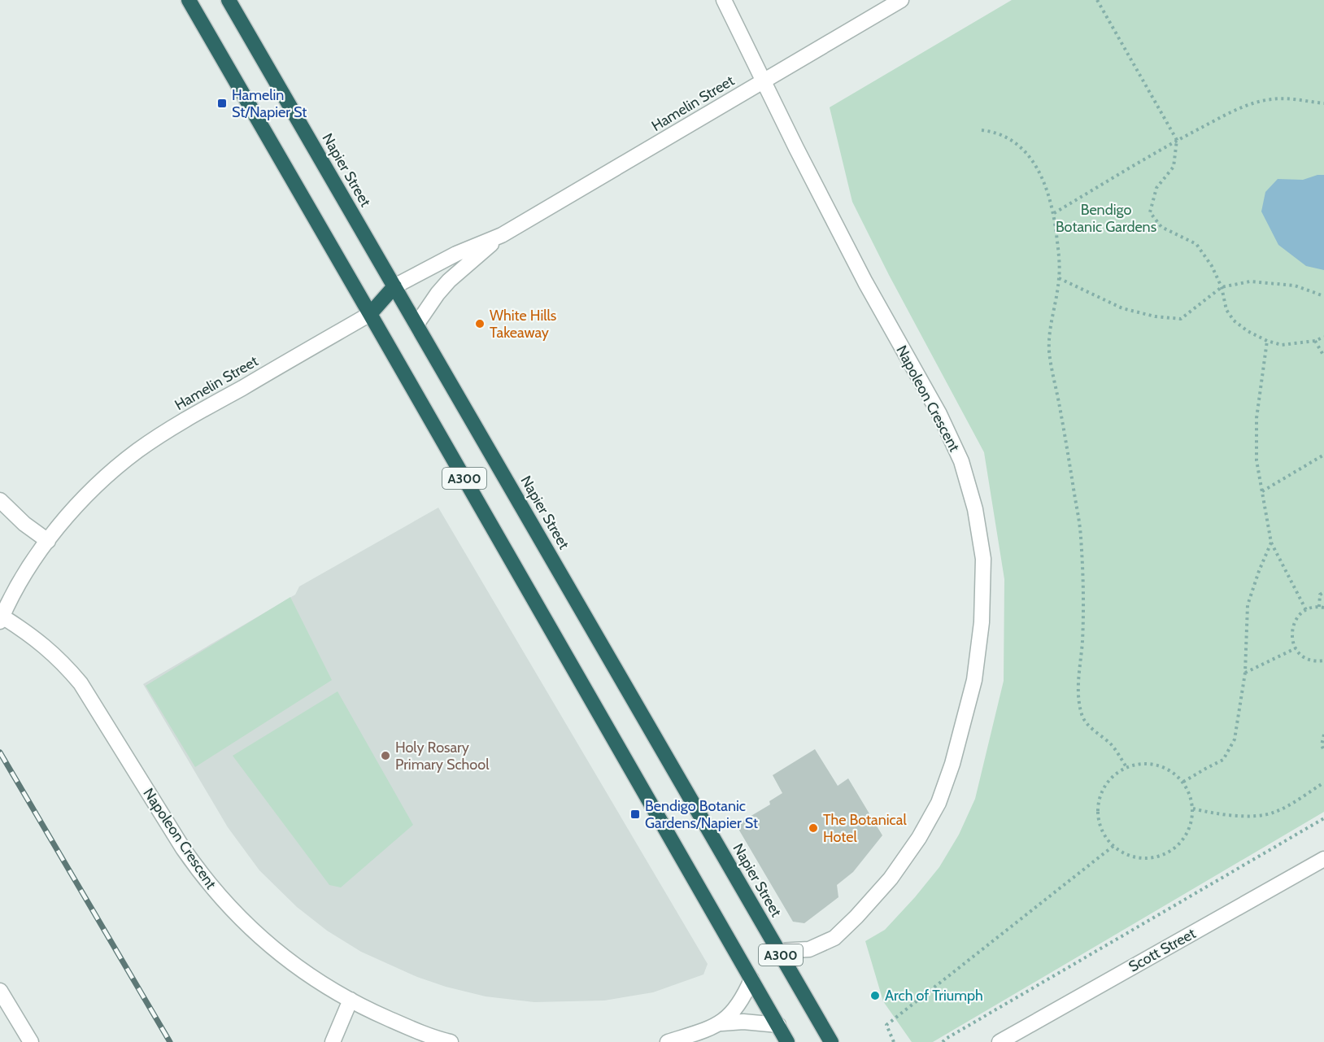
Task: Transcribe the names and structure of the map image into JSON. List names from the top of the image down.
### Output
{
  "streets": {
    "highway": ["Hamelin Street", "Napier Street", "A300"],
    "street": ["Napoleon Crescent", "Scott Street"]
  },
  "crossings": [
    ["Hamelin Street", "Napier Street"],
    ["Hamelin Street", "Napoleon Crescent"],
    ["Hamelin Street", "A300"],
    ["Napier Street", "Napoleon Crescent"]
  ],
  "parks": ["Bendigo Botanic Gardens"],
  "places": {
    "transit": ["Hamelin St/Napier St", "Bendigo Botanic Gardens/Napier St"],
    "other": [
      "White Hills Takeaway",
      "Holy Rosary Primary School",
      "The Botanical Hotel",
      "Arch of Triumph"
    ]
  }
}
